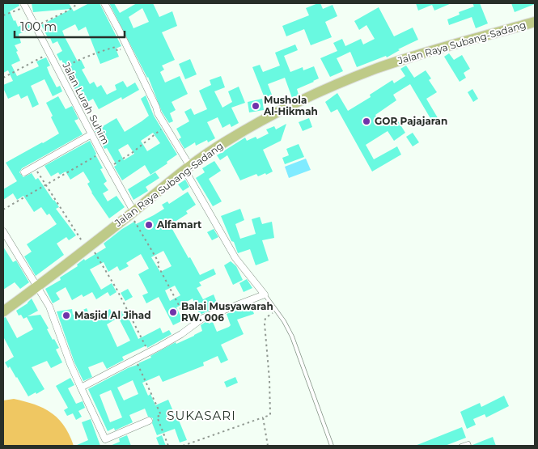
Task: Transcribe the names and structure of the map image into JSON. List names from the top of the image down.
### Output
{
  "streets": {
    "main road": ["Jalan Raya Subang-Sadang"],
    "street": ["Jalan Lurah Suhim"]
  },
  "crossings": [
    ["Jalan Raya Subang-Sadang", "Jalan Lurah Suhim"]
  ],
  "districts": ["SUKASARI"],
  "places": [
    "Mushola Al-Hikmah",
    "GOR Pajajaran",
    "Alfamart",
    "Balai Musyawarah RW. 006",
    "Masjid Al Jihad"
  ],
  "scale_bar": "100 m"
}
